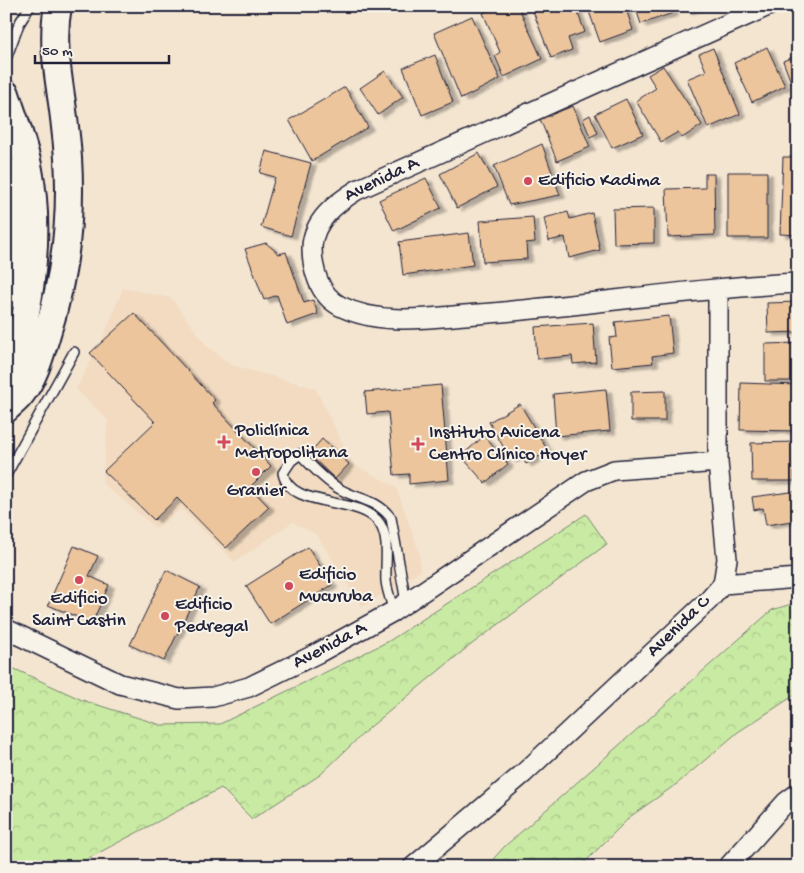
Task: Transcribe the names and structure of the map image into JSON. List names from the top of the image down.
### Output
{
  "streets": {
    "street": ["Avenida A", "Avenida C"]
  },
  "crossings": [
    ["Avenida A", "Avenida C"]
  ],
  "places": {
    "other": [
      "Edificio Kadima",
      "Granier",
      "Edificio Saint Castin",
      "Edificio Mucuruba",
      "Edificio Pedregal"
    ],
    "health": ["Policlínica Metropolitana", "Instituto Avicena Centro Clínico Hoyer"]
  },
  "scale_bar": "50 m"
}
